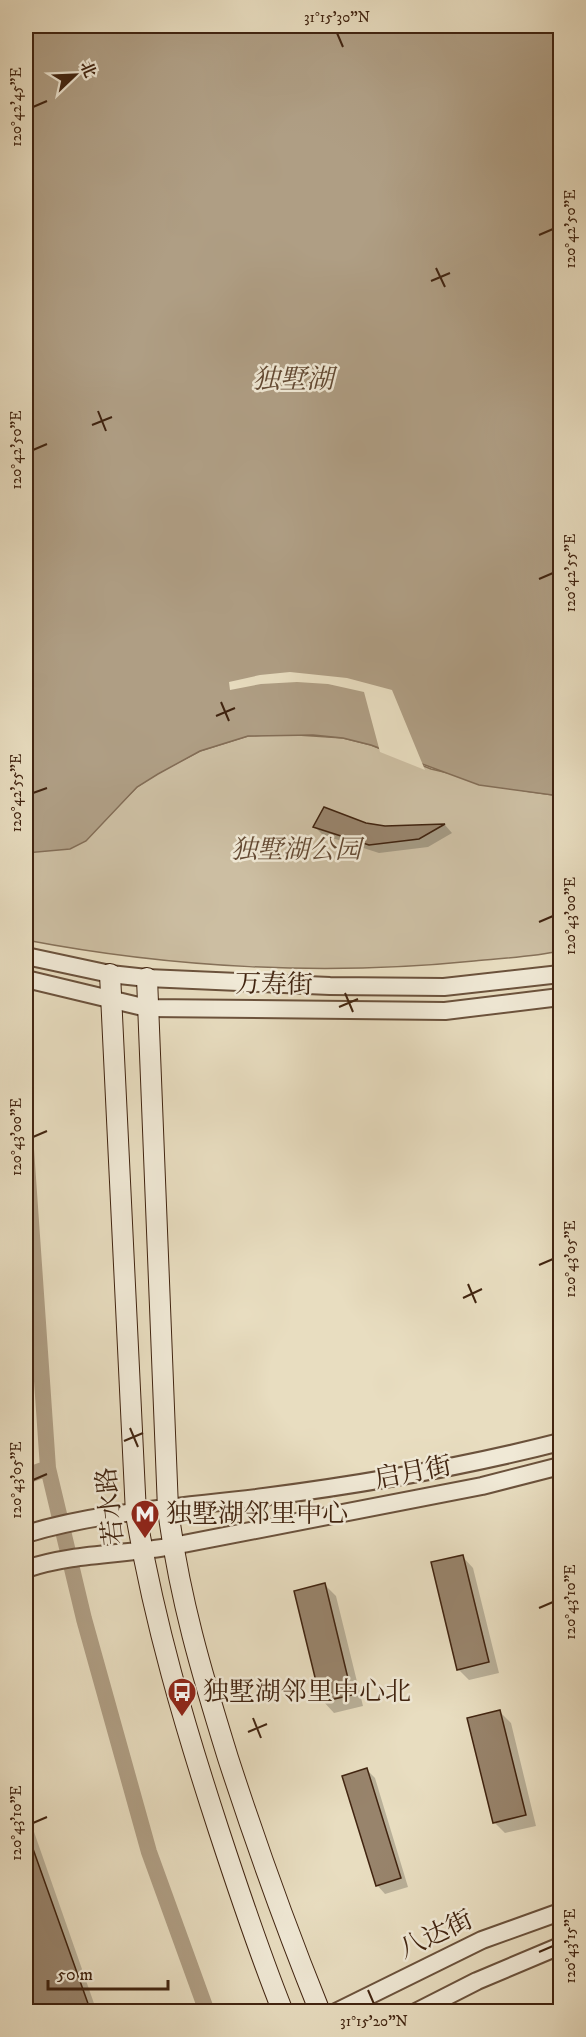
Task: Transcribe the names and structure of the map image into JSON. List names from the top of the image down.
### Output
{
  "streets": {
    "main road": ["若水路"],
    "street": ["万寿街", "启月街", "八达街"]
  },
  "crossings": [
    ["万寿街", "若水路"],
    ["启月街", "若水路"]
  ],
  "water": ["独墅湖"],
  "parks": ["独墅湖公园"],
  "places": {
    "metro station": ["独墅湖邻里中心"],
    "bus stop": ["独墅湖邻里中心北"]
  },
  "scale_bar": "50 m",
  "north": "top right",
  "coordinates": [
    "31°15'30\"N",
    "120°42'45\"E",
    "120°42'50\"E",
    "120°42'55\"E",
    "120°43'00\"E",
    "120°43'05\"E",
    "120°43'10\"E",
    "120°43'15\"E",
    "31°15'20\"N"
  ]
}
